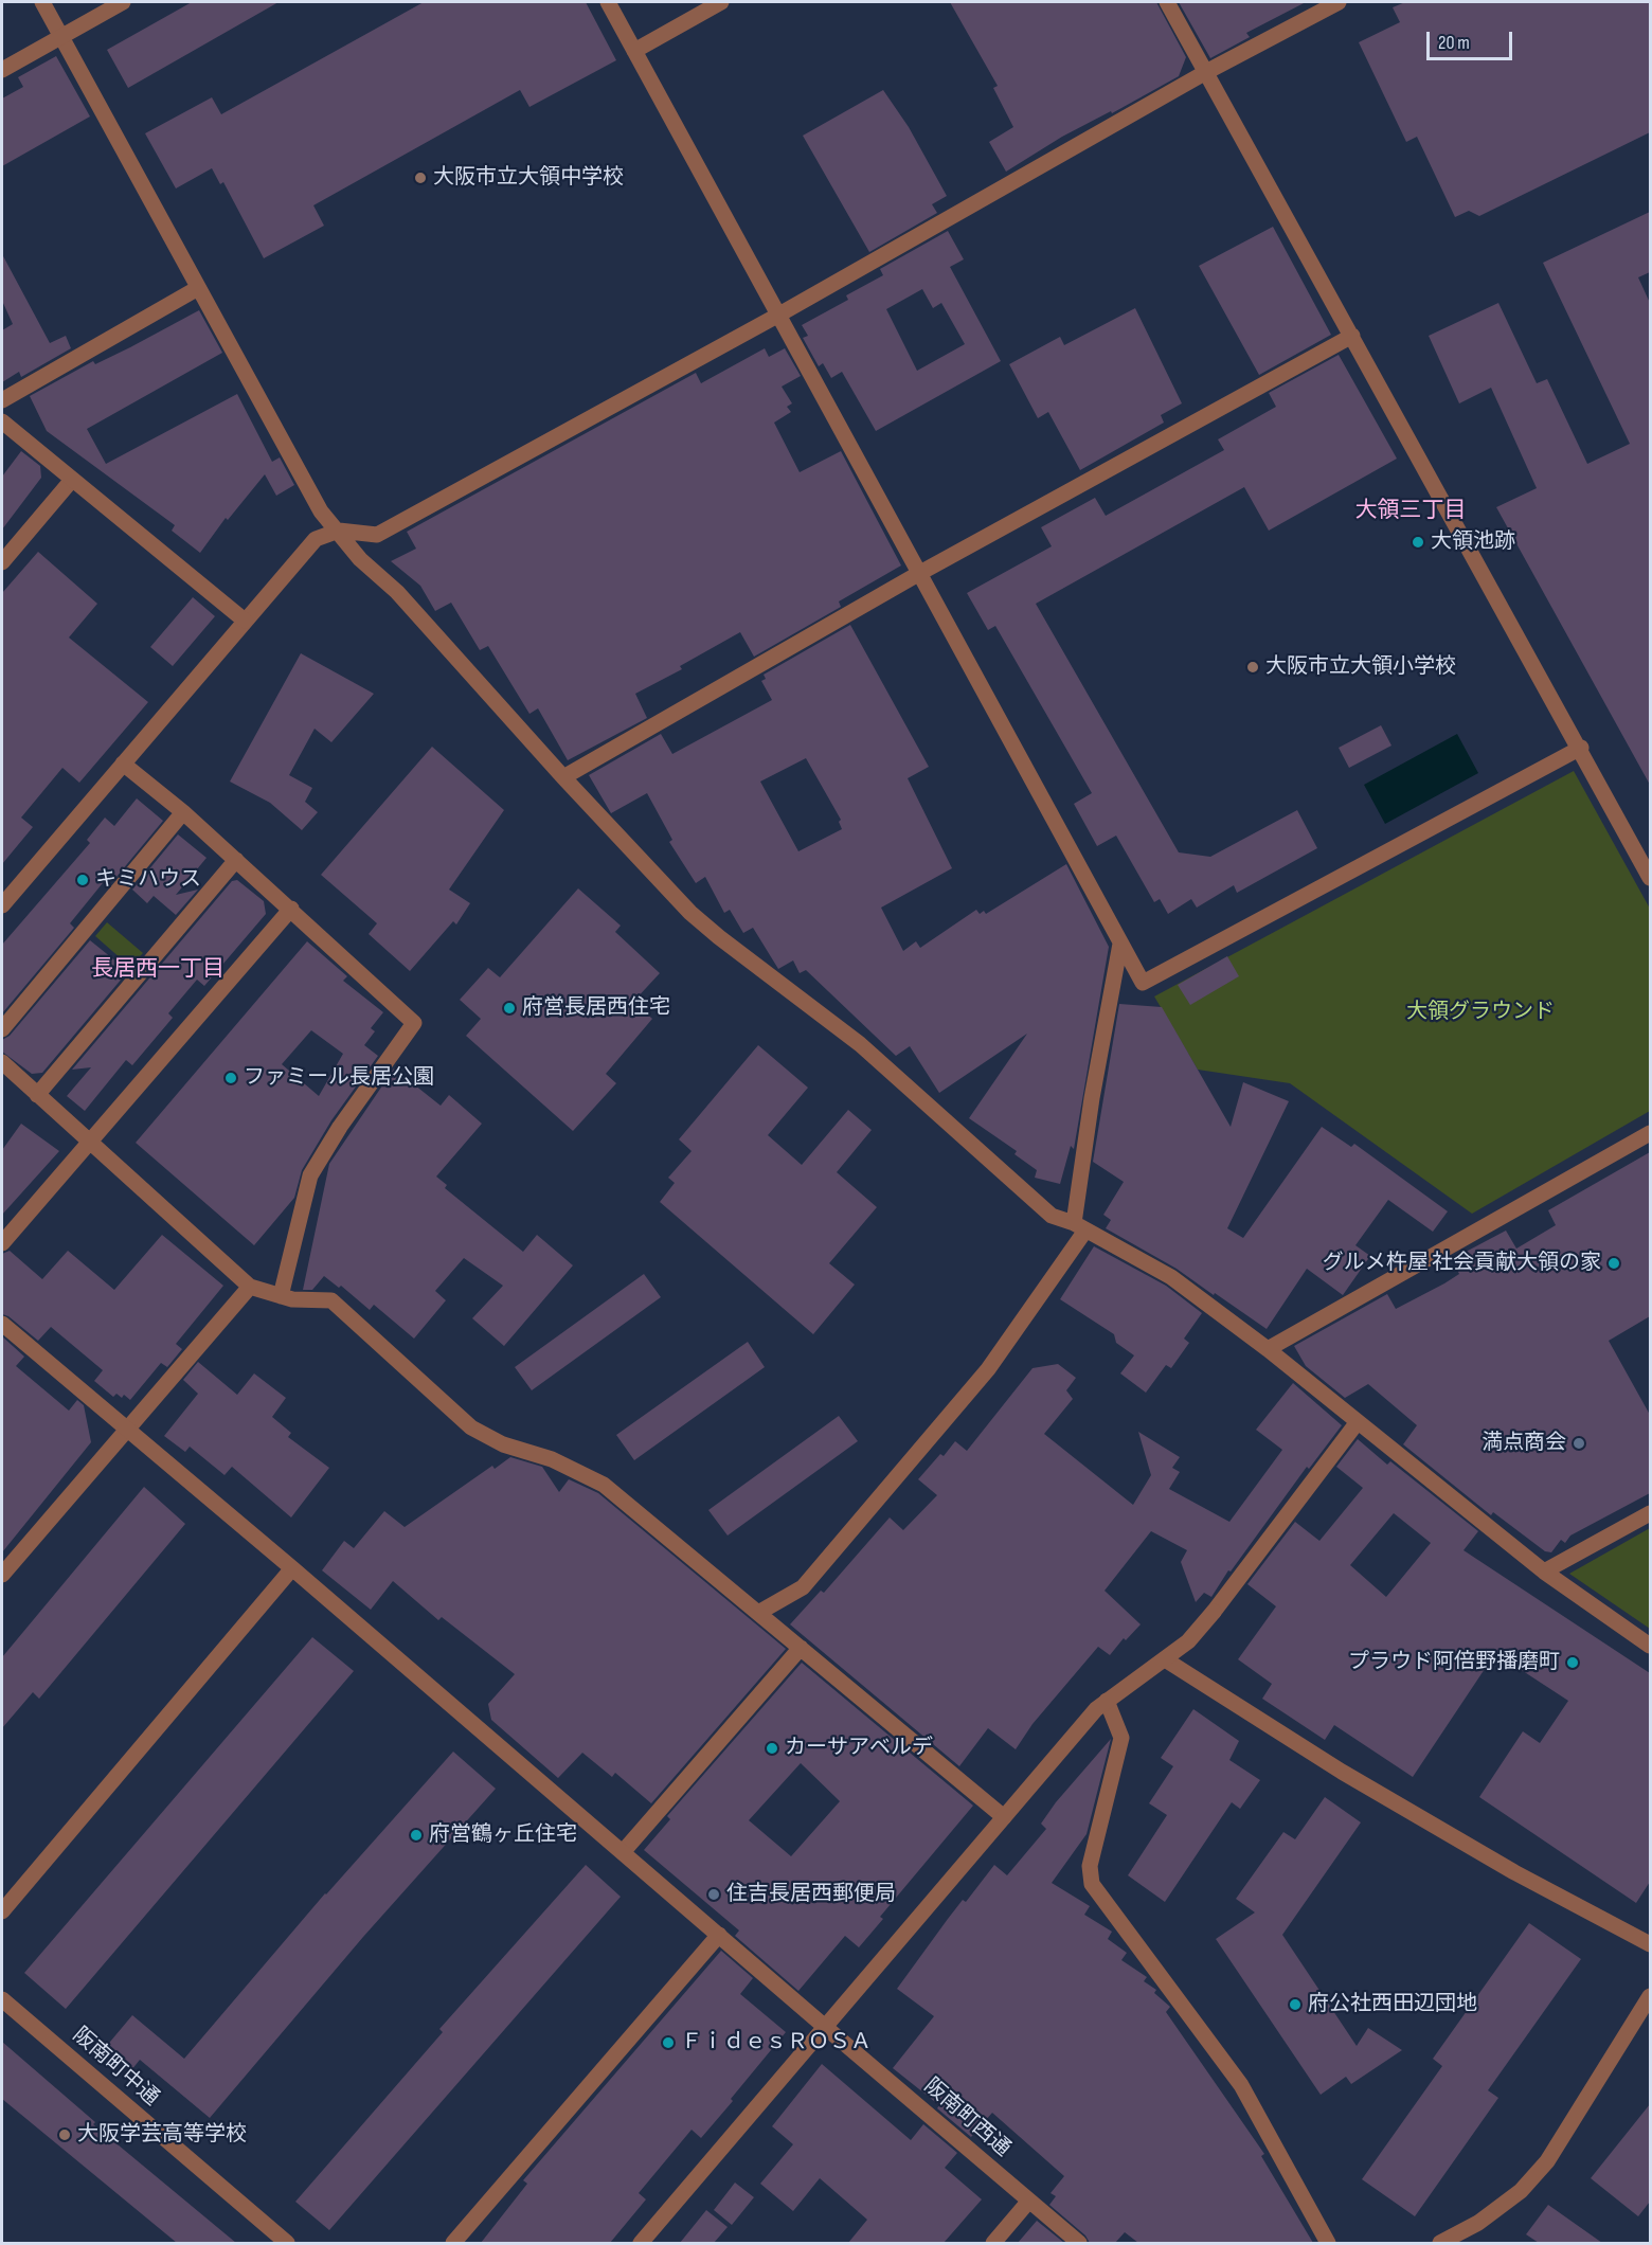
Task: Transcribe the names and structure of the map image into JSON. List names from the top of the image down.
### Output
{
  "streets": {
    "street": ["阪南町中通", "阪南町西通"]
  },
  "districts": ["大領三丁目", "長居西一丁目"],
  "parks": ["大領グラウンド"],
  "places": [
    "大阪市立大領中学校",
    "大領池跡",
    "大阪市立大領小学校",
    "キミハウス",
    "府営長居西住宅",
    "ファミール長居公園",
    "グルメ杵屋 社会貢献大領の家",
    "満点商会",
    "プラウド阿倍野播磨町",
    "カーサアベルデ",
    "府営鶴ヶ丘住宅",
    "住吉長居西郵便局",
    "府公社西田辺団地",
    "ＦｉｄｅｓＲＯＳＡ",
    "大阪学芸高等学校"
  ],
  "scale_bar": "20 m"
}
